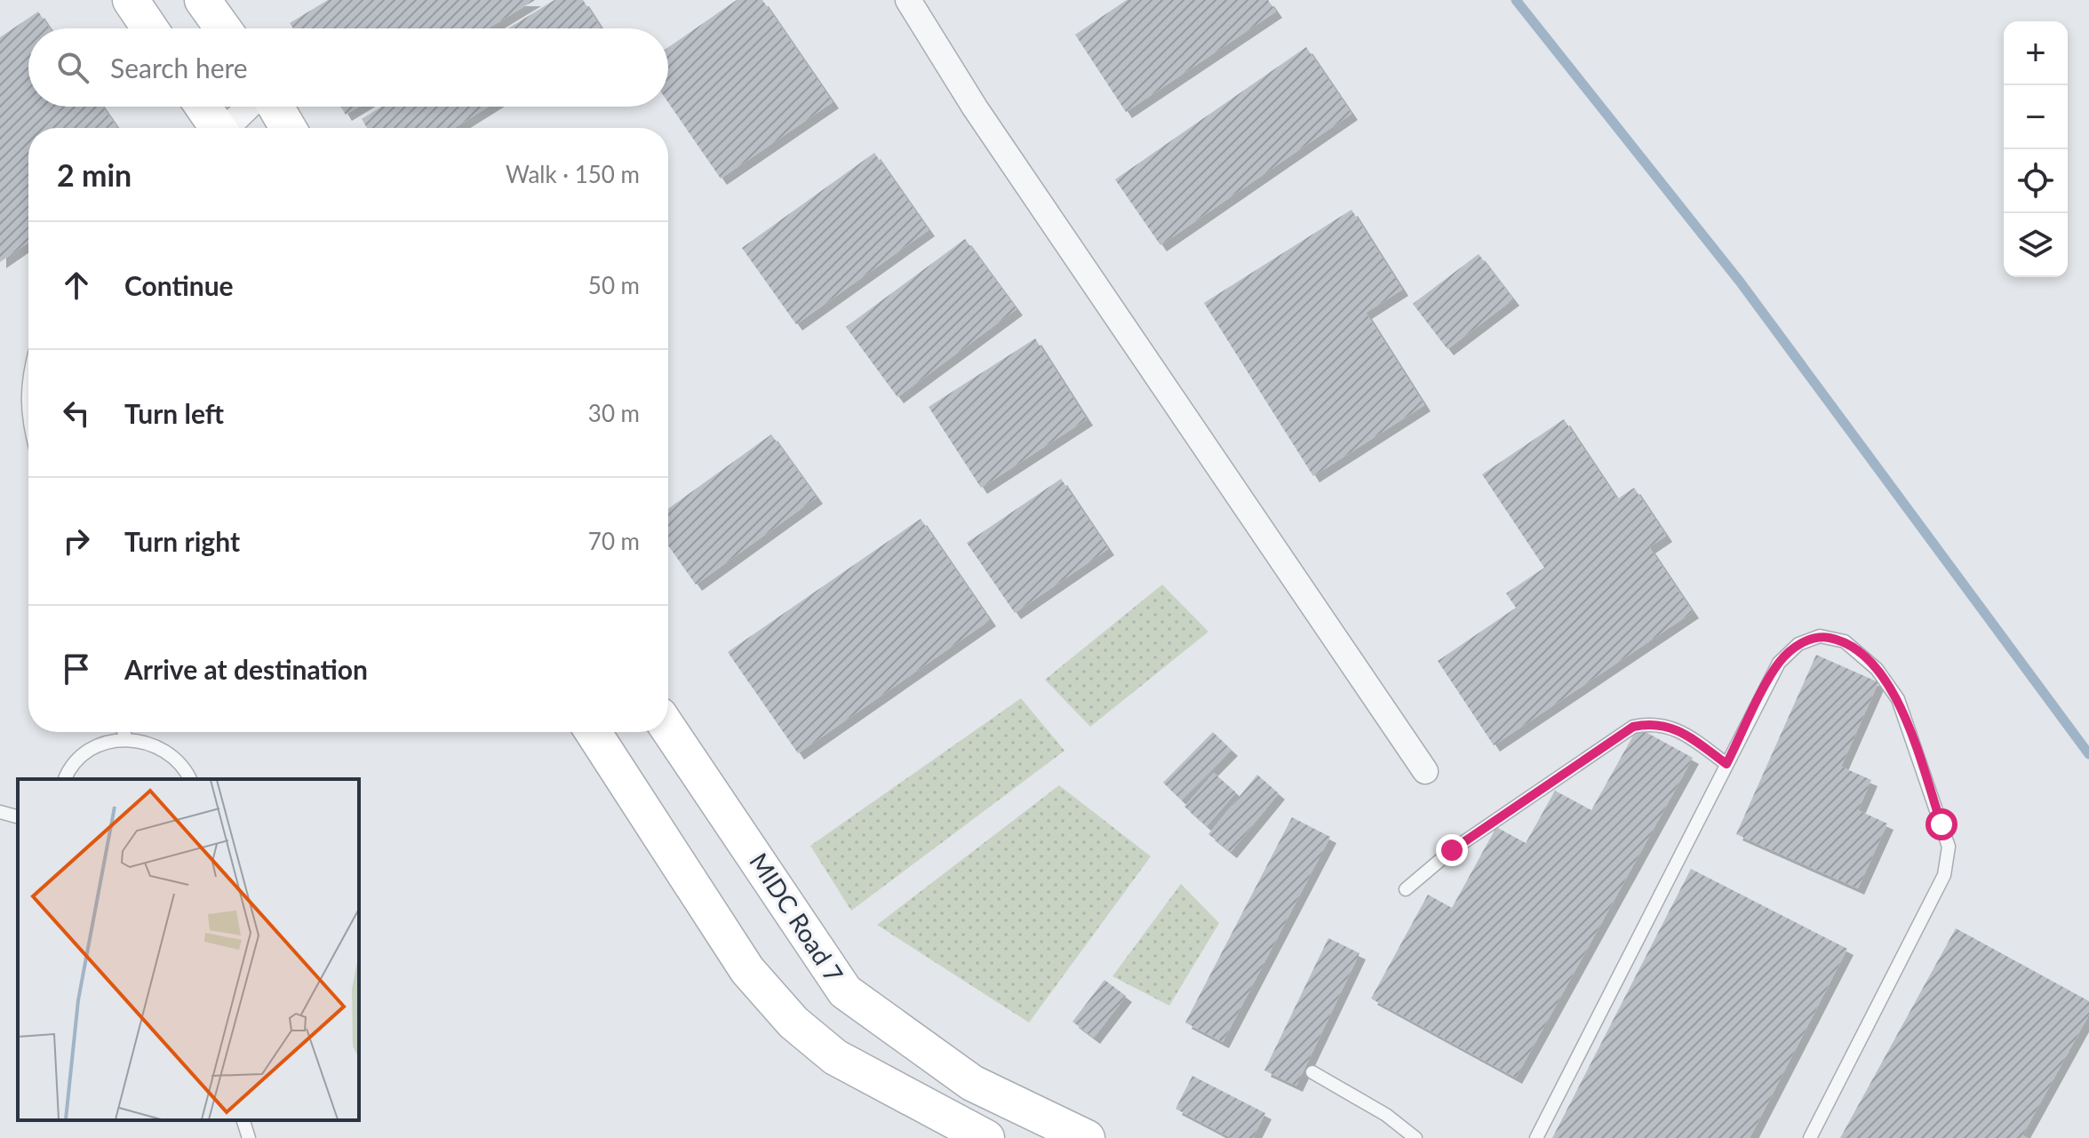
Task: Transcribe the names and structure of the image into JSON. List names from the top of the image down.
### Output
{
  "streets": {
    "street": ["MIDC Road 7"]
  },
  "page": {
    "map_buttons": ["+", "−"],
    "search": "Search here",
    "heading": ["2 min", "Walk · 150 m"],
    "list": [
      ["Continue", "50 m"],
      ["Turn left", "30 m"],
      ["Turn right", "70 m"],
      "Arrive at destination"
    ]
  }
}
